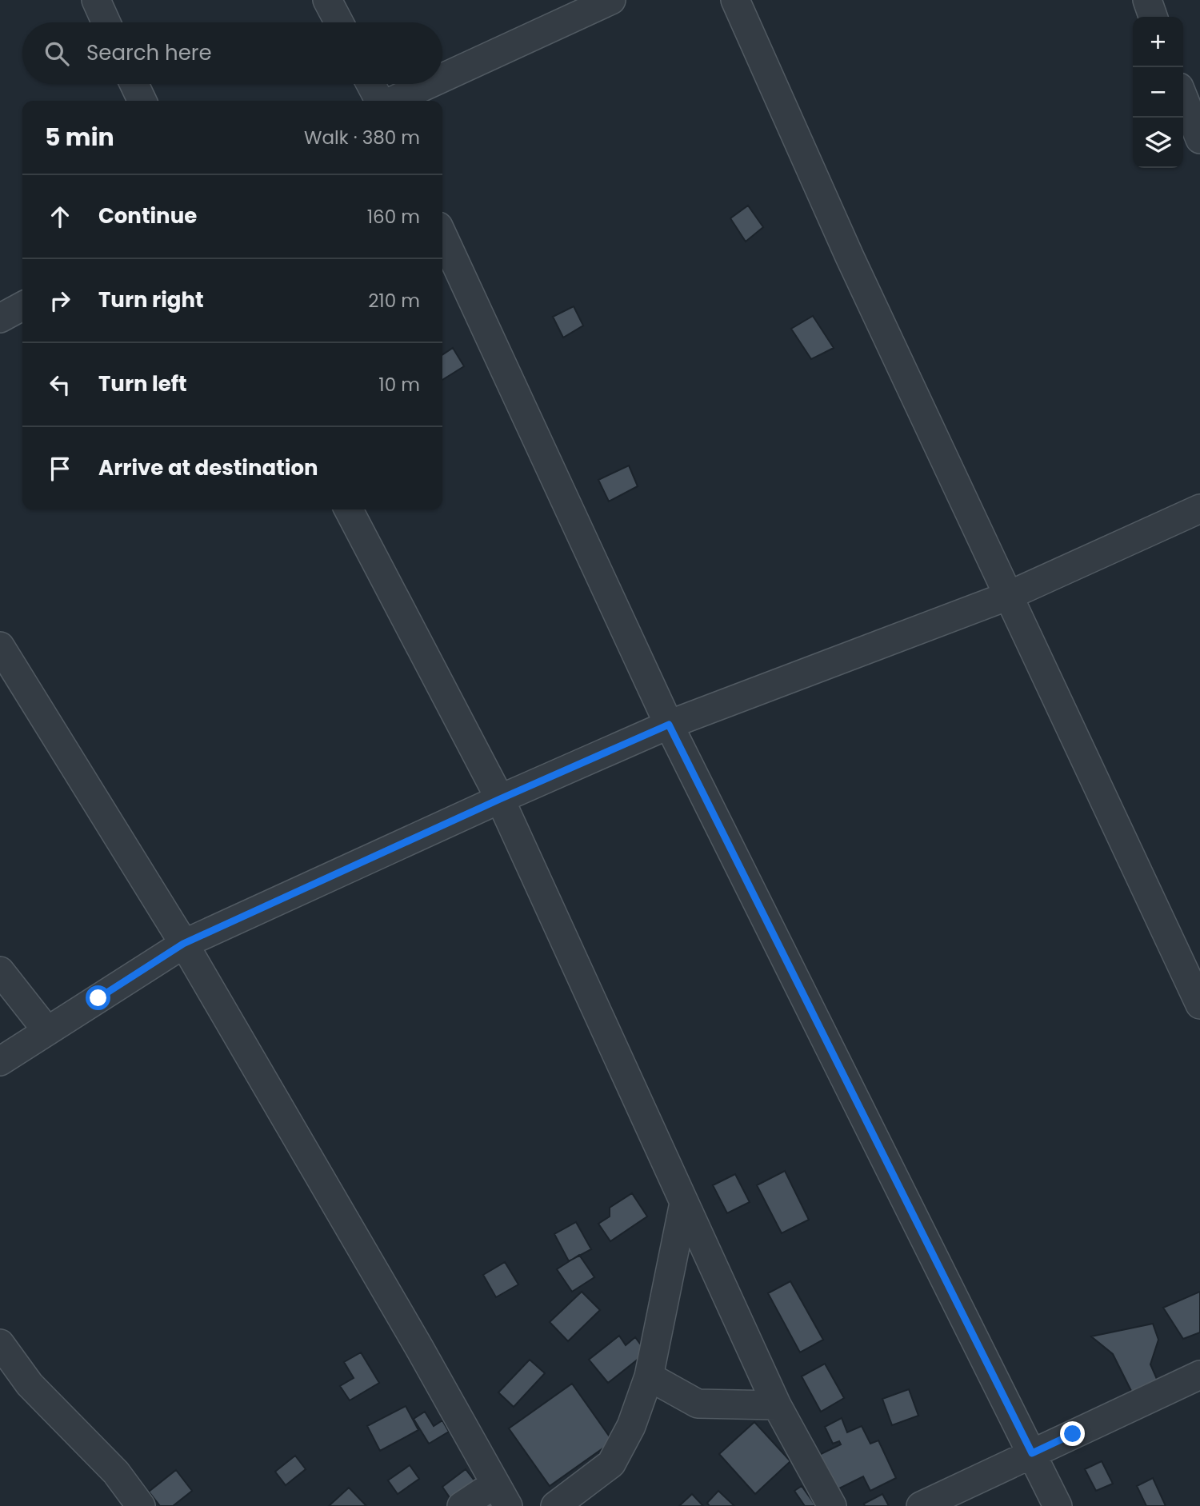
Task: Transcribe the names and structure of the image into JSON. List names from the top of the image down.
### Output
{
  "page": {
    "map_buttons": ["+", "−"],
    "search": "Search here",
    "heading": ["5 min", "Walk · 380 m"],
    "list": [
      ["Continue", "160 m"],
      ["Turn right", "210 m"],
      ["Turn left", "10 m"],
      "Arrive at destination"
    ]
  }
}
